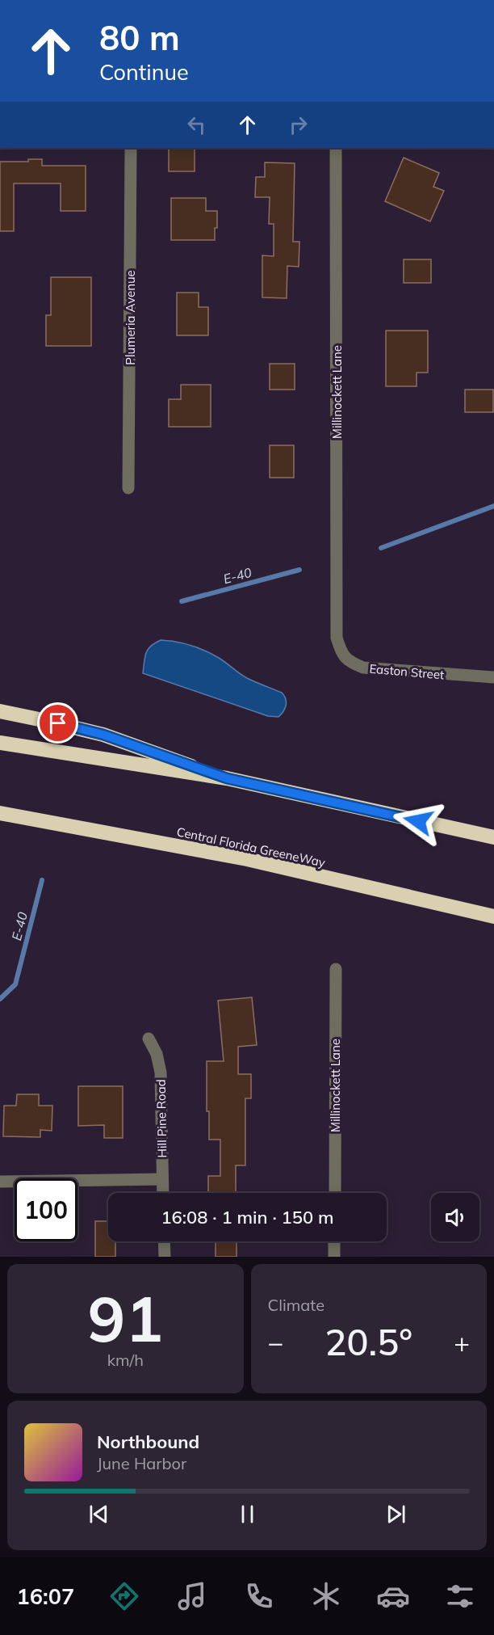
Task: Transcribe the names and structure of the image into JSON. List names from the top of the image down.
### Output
{
  "streets": {
    "highway": ["Central Florida GreeneWay"],
    "street": [
      "Plumeria Avenue",
      "Millinockett Lane",
      "Easton Street",
      "Hill Pine Road"
    ]
  },
  "crossings": [
    ["Millinockett Lane", "Easton Street"]
  ],
  "water": ["E-40"],
  "page": {
    "turn": ["80 m", "Continue"],
    "limit": "100",
    "trip": "16:08 · 1 min · 150 m",
    "tile": [
      ["91", "km/h"],
      "Climate"
    ],
    "heat": ["−", "20.5°", "+"],
    "song": ["Northbound", "June Harbor"],
    "tabs": "16:07"
  }
}
